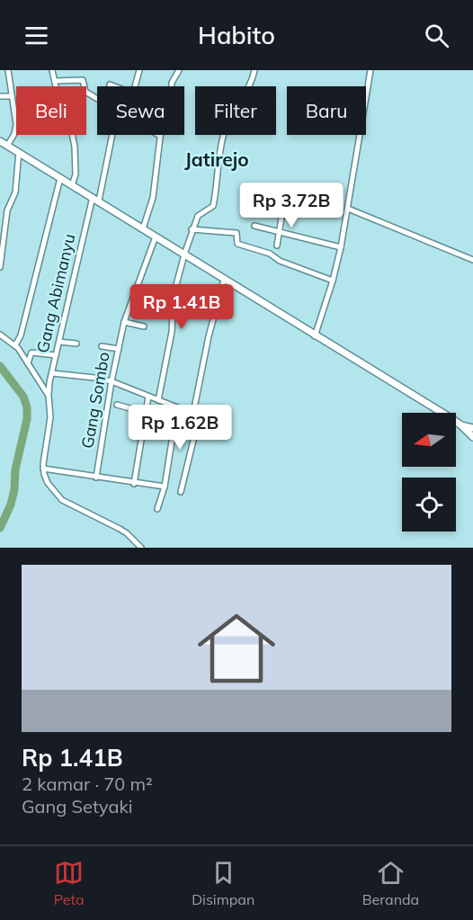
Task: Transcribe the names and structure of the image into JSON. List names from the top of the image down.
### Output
{
  "streets": {
    "street": ["Gang Abimanyu", "Gang Sombo"]
  },
  "districts": ["Jatirejo"],
  "north": "left",
  "page": {
    "header": "Habito",
    "chip": [
      "Beli",
      "Sewa",
      "Filter",
      "Baru"
    ],
    "price": ["Rp 3.72B", "Rp 1.41B", "Rp 1.62B"],
    "list": [
      {
        "name": "Rp 1.41B",
        "note": "2 kamar · 70 m² · Gang Setyaki"
      }
    ],
    "tabs": ["Peta", "Disimpan", "Beranda"]
  }
}
